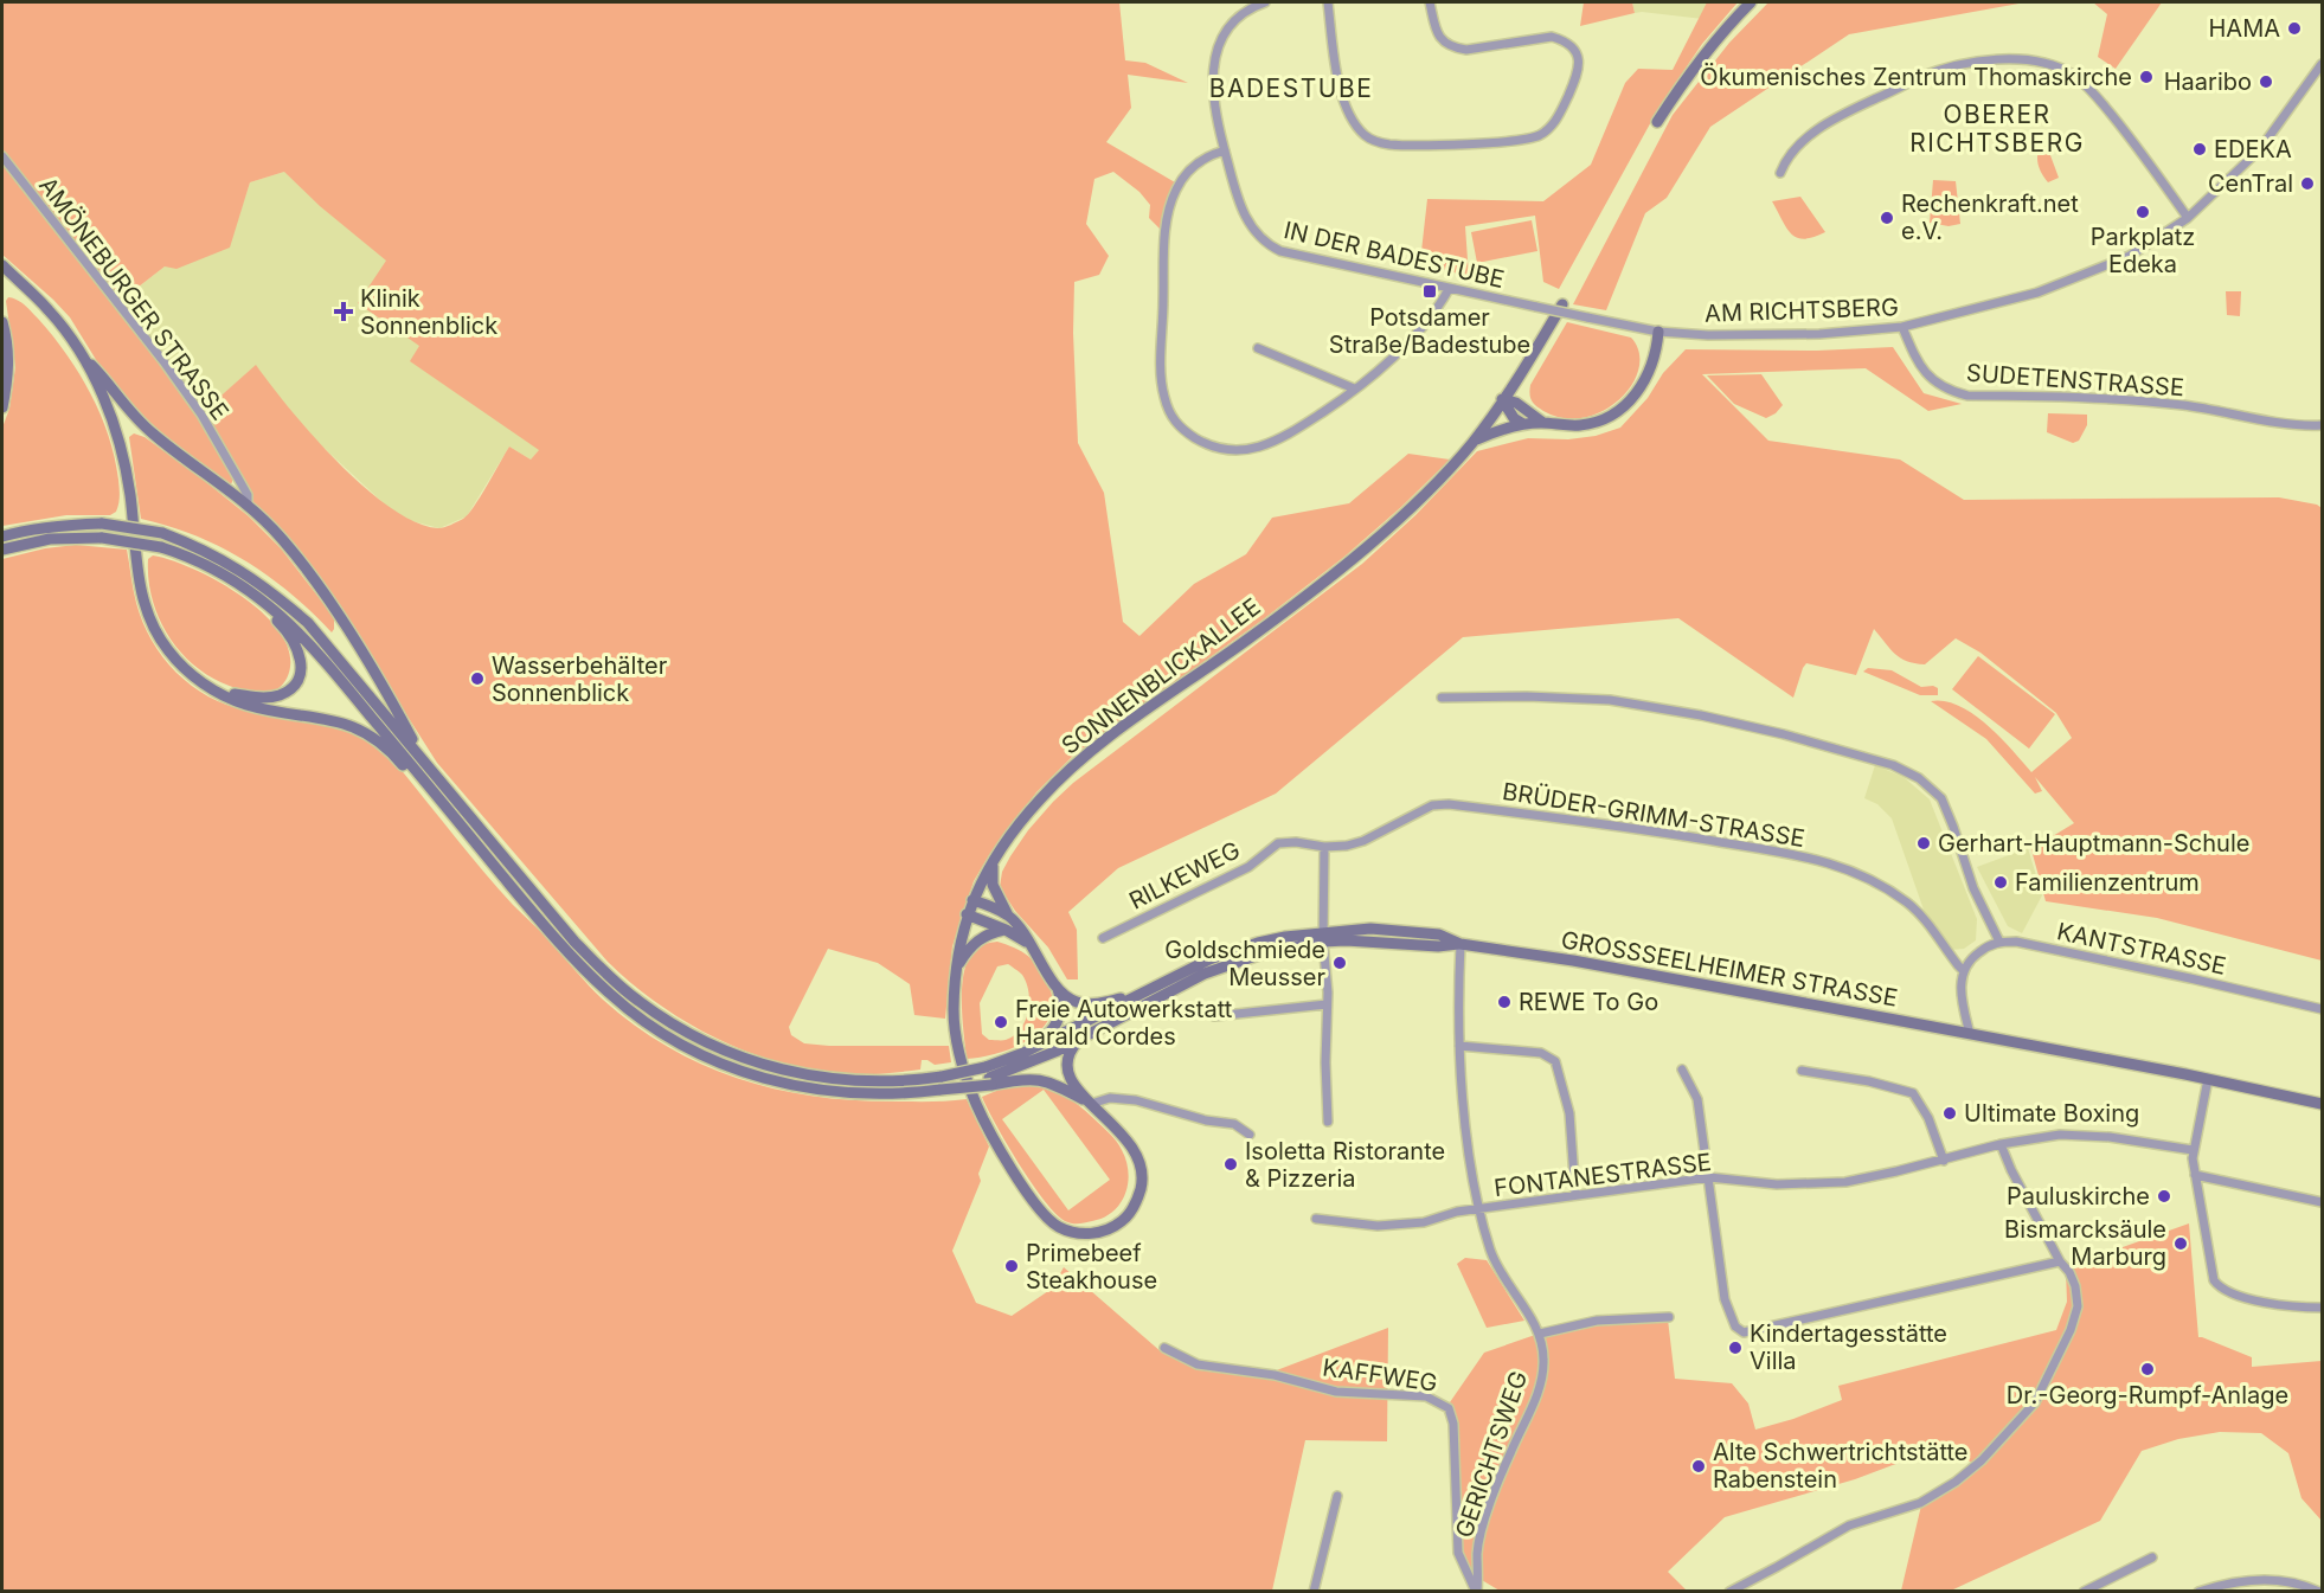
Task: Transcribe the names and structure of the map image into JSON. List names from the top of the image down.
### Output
{
  "streets": {
    "main road": ["SONNENBLICKALLEE", "GROSSSEELHEIMER STRASSE"],
    "street": [
      "IN DER BADESTUBE",
      "AMÖNEBURGER STRASSE",
      "AM RICHTSBERG",
      "SUDETENSTRASSE",
      "BRÜDER-GRIMM-STRASSE",
      "RILKEWEG",
      "KANTSTRASSE",
      "FONTANESTRASSE",
      "KAFFWEG",
      "GERICHTSWEG"
    ]
  },
  "crossings": [
    ["IN DER BADESTUBE", "AM RICHTSBERG"],
    ["AM RICHTSBERG", "SUDETENSTRASSE"],
    ["BRÜDER-GRIMM-STRASSE", "RILKEWEG"],
    ["KAFFWEG", "GERICHTSWEG"]
  ],
  "districts": ["BADESTUBE", "OBERER RICHTSBERG"],
  "places": {
    "other": [
      "HAMA",
      "Ökumenisches Zentrum Thomaskirche",
      "Haaribo",
      "EDEKA",
      "CenTral",
      "Parkplatz Edeka",
      "Rechenkraft.net e.V.",
      "Wasserbehälter Sonnenblick",
      "Gerhart-Hauptmann-Schule",
      "Familienzentrum",
      "Goldschmiede Meusser",
      "REWE To Go",
      "Freie Autowerkstatt Harald Cordes",
      "Ultimate Boxing",
      "Isoletta Ristorante & Pizzeria",
      "Pauluskirche",
      "Bismarcksäule Marburg",
      "Primebeef Steakhouse",
      "Kindertagesstätte Villa",
      "Dr.-Georg-Rumpf-Anlage",
      "Alte Schwertrichtstätte Rabenstein"
    ],
    "transit": ["Potsdamer Straße/Badestube"],
    "health": ["Klinik Sonnenblick"]
  }
}
